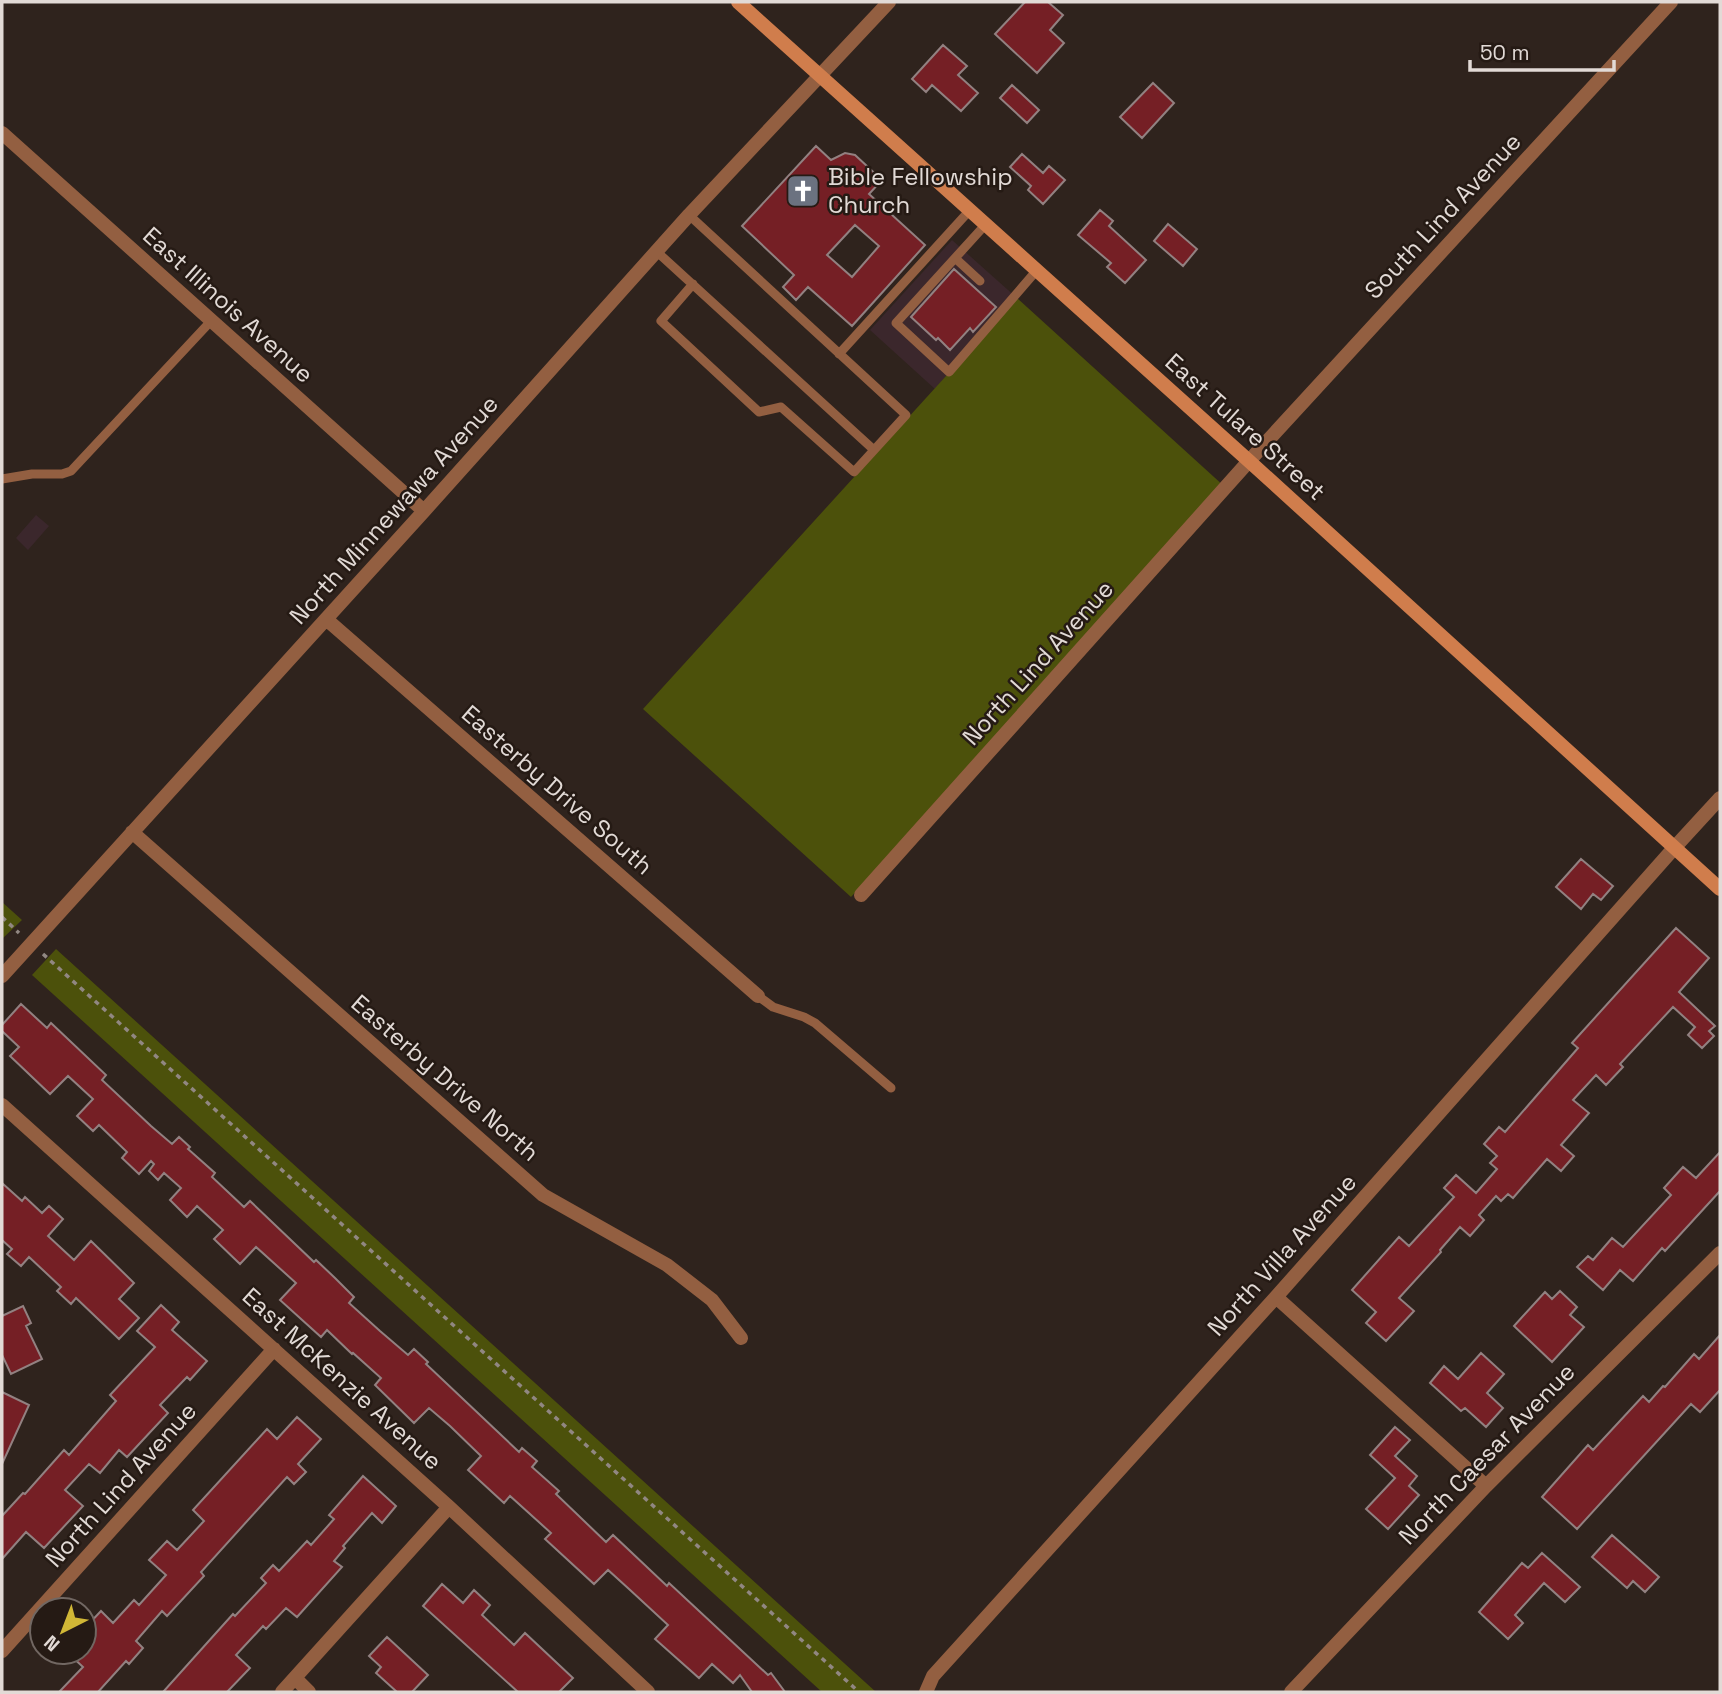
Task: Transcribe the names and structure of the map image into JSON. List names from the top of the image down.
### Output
{
  "streets": {
    "main road": ["East Tulare Street"],
    "street": [
      "South Lind Avenue",
      "East Illinois Avenue",
      "North Minnewawa Avenue",
      "North Lind Avenue",
      "Easterby Drive South",
      "Easterby Drive North",
      "North Villa Avenue",
      "East McKenzie Avenue",
      "North Caesar Avenue"
    ]
  },
  "crossings": [
    ["South Lind Avenue", "East Tulare Street"],
    ["South Lind Avenue", "North Lind Avenue"],
    ["East Illinois Avenue", "North Minnewawa Avenue"],
    ["East Tulare Street", "North Minnewawa Avenue"],
    ["East Tulare Street", "North Lind Avenue"],
    ["East Tulare Street", "North Villa Avenue"],
    ["North Minnewawa Avenue", "Easterby Drive South"],
    ["North Minnewawa Avenue", "Easterby Drive North"],
    ["North Lind Avenue", "East McKenzie Avenue"]
  ],
  "places": {
    "church": ["Bible Fellowship Church"]
  },
  "scale_bar": "50 m",
  "north": "bottom left"
}
